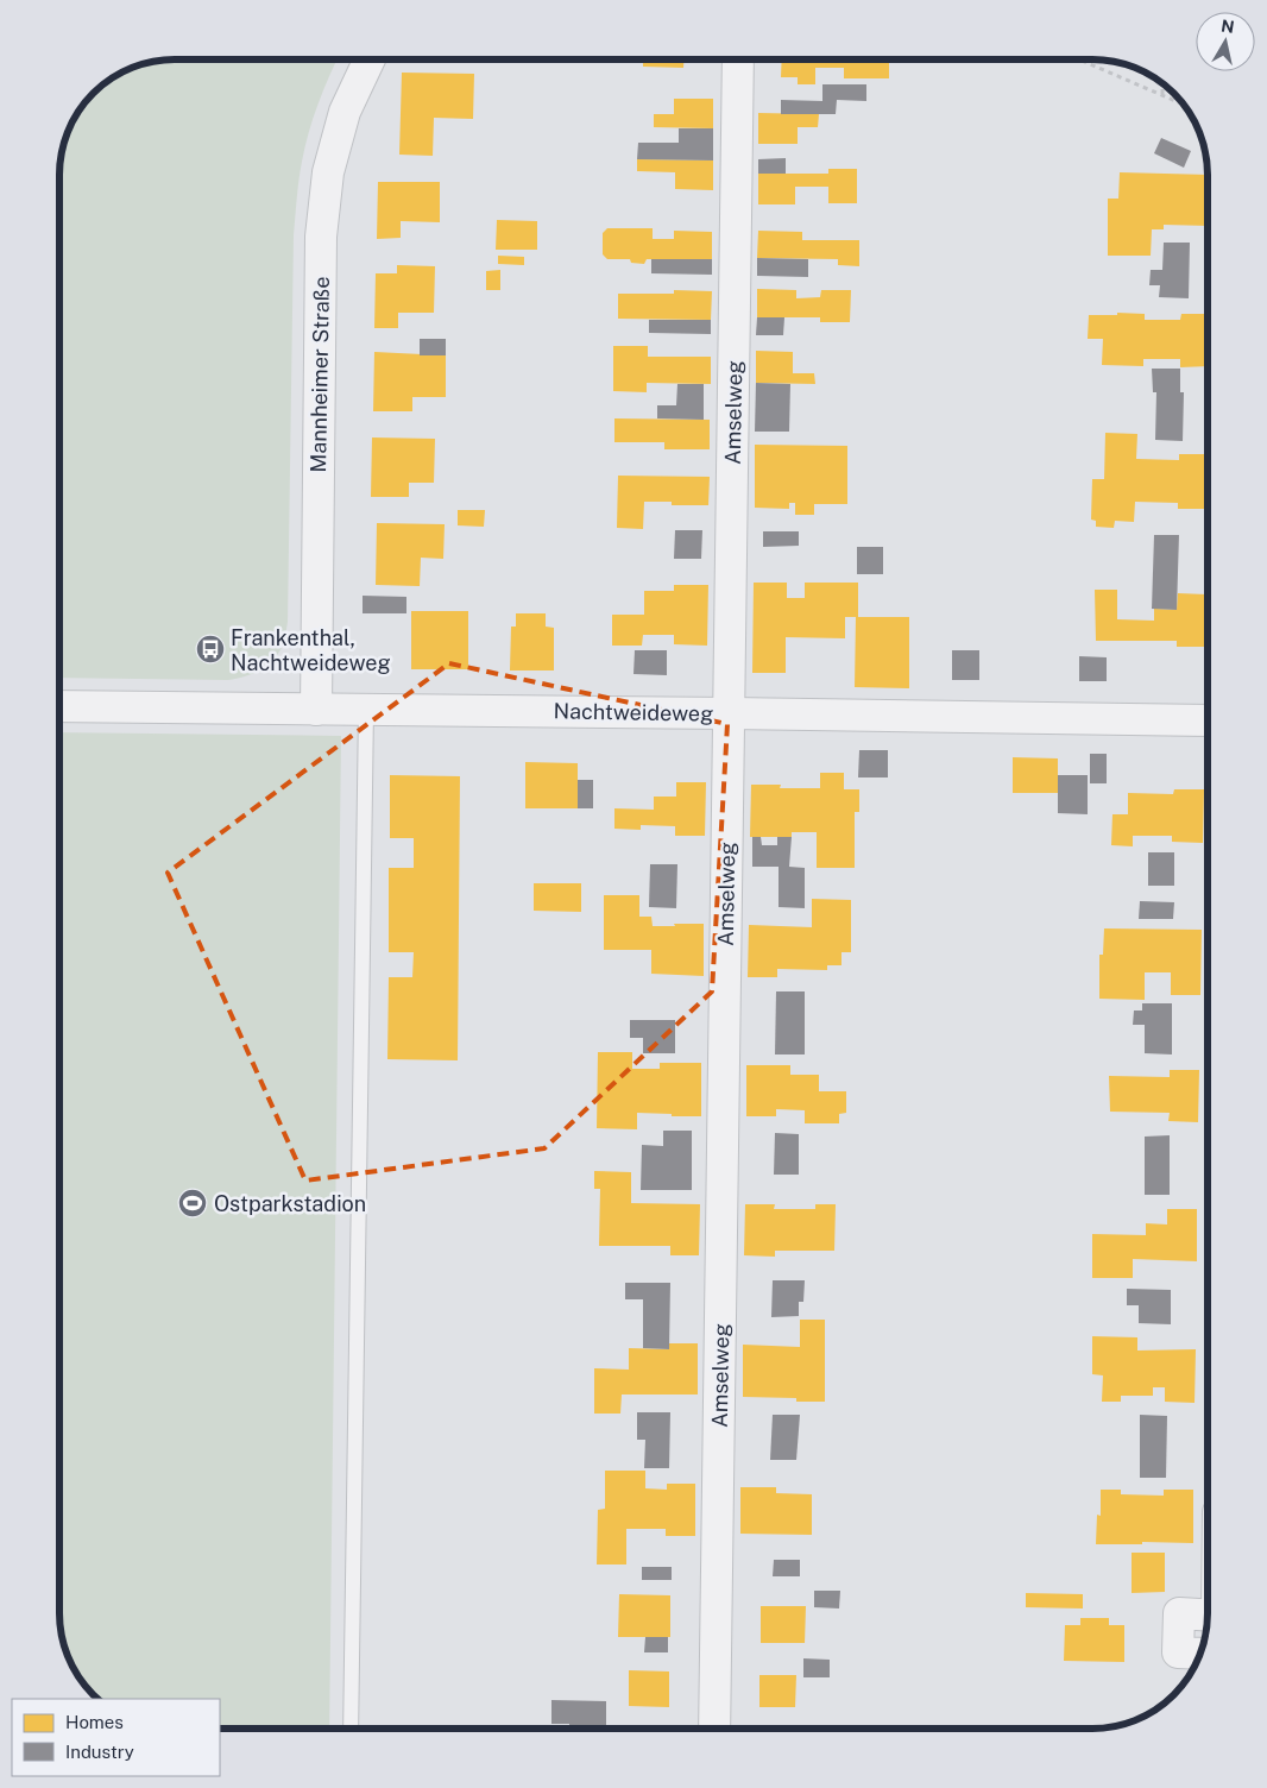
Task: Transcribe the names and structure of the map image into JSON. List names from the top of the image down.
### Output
{
  "streets": {
    "street": ["Mannheimer Straße", "Amselweg", "Nachtweideweg"]
  },
  "crossings": [
    ["Mannheimer Straße", "Nachtweideweg"],
    ["Amselweg", "Nachtweideweg"]
  ],
  "places": {
    "bus stop": ["Frankenthal, Nachtweideweg"],
    "sports": ["Ostparkstadion"]
  },
  "legend": ["Homes", "Industry"],
  "north": "top"
}
